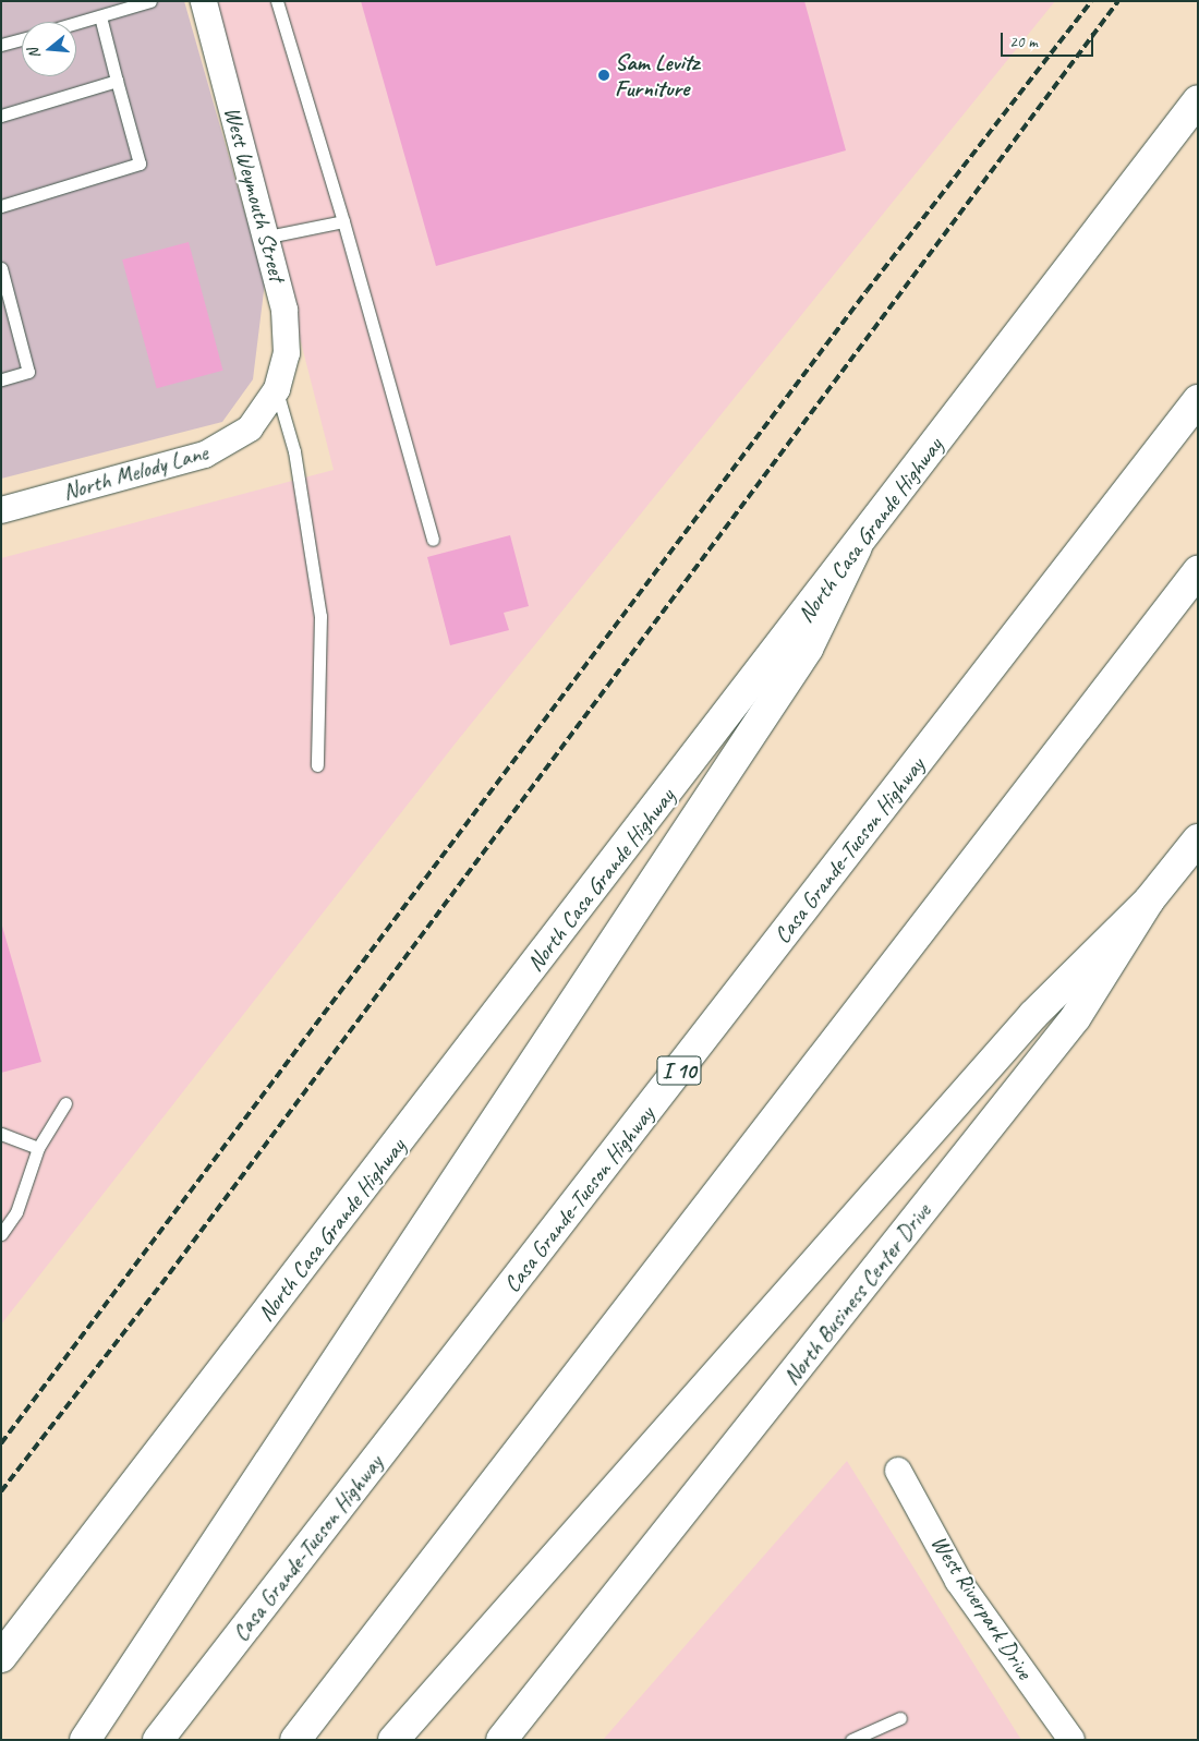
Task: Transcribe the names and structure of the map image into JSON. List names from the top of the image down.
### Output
{
  "streets": {
    "main road": [
      "North Casa Grande Highway",
      "Casa Grande-Tucson Highway",
      "I 10",
      "North Business Center Drive"
    ],
    "street": ["West Weymouth Street", "North Melody Lane", "West Riverpark Drive"]
  },
  "crossings": [
    ["West Weymouth Street", "North Melody Lane"]
  ],
  "places": ["Sam Levitz Furniture"],
  "scale_bar": "20 m",
  "north": "left"
}
